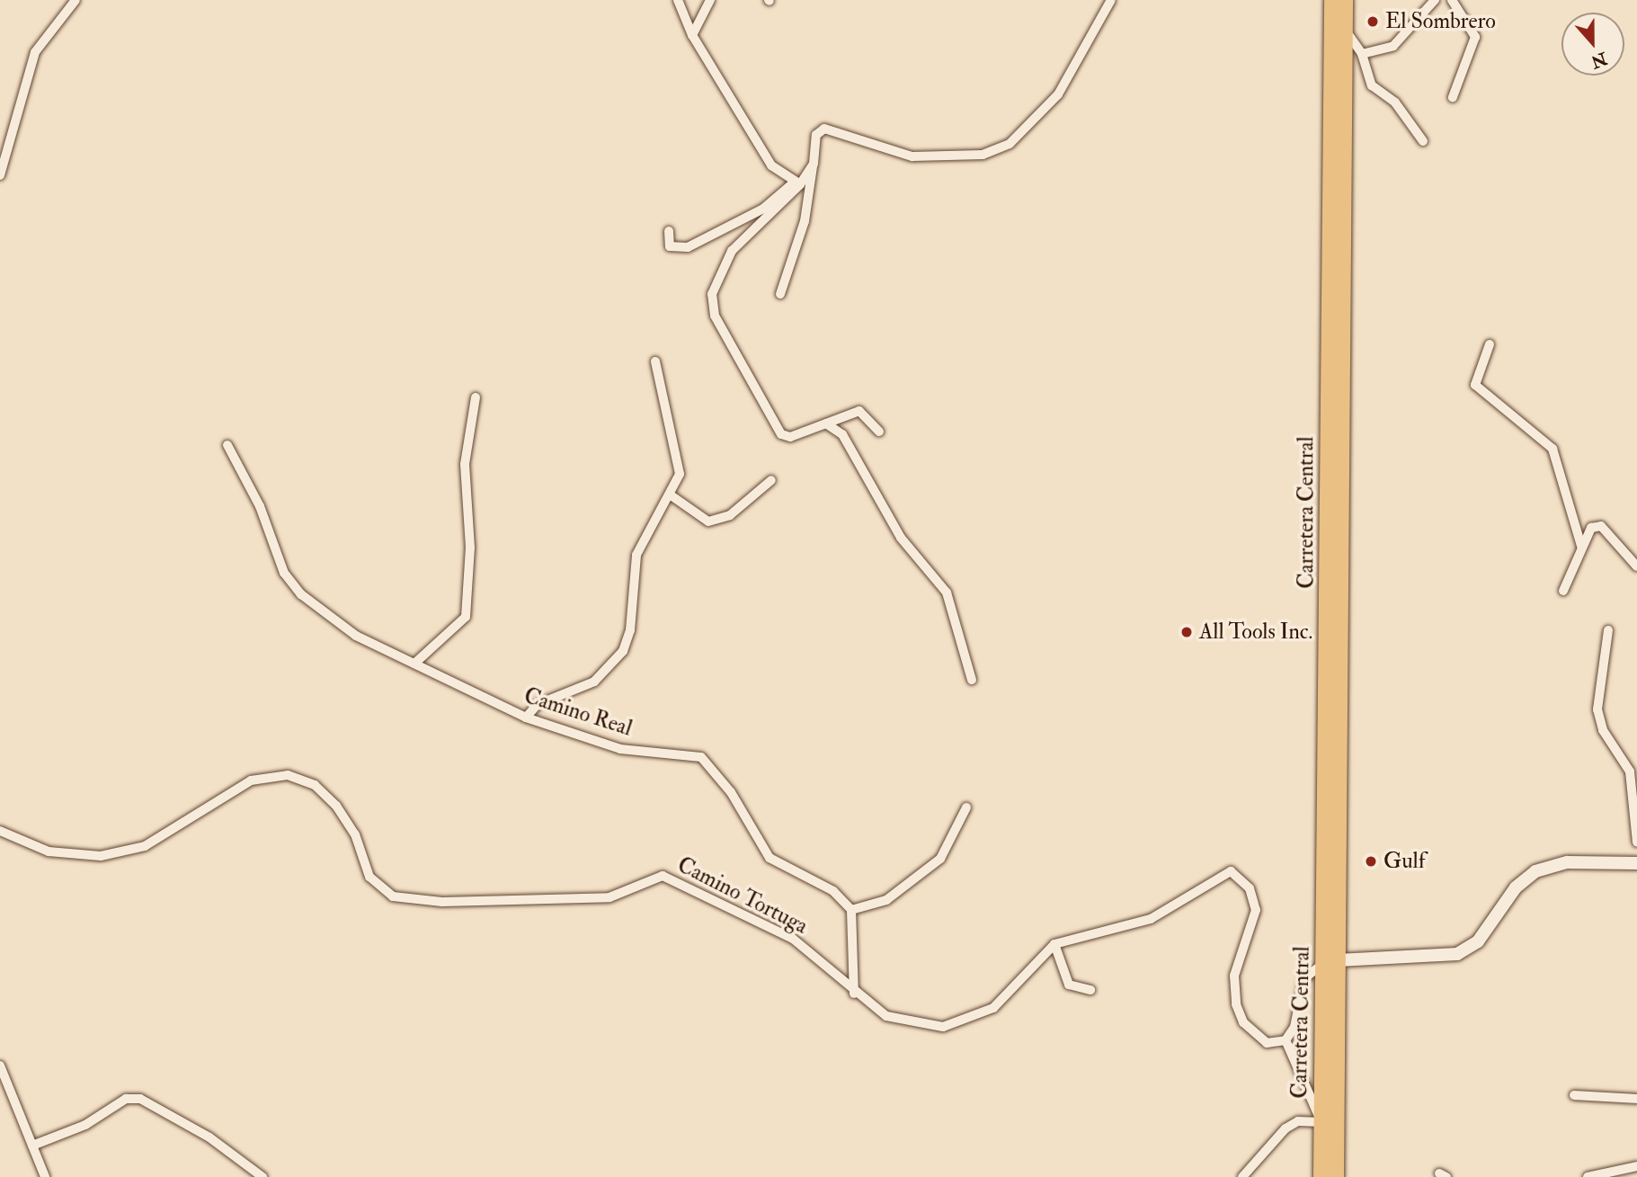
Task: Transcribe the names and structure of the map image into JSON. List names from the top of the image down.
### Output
{
  "streets": {
    "highway": ["Carretera Central"],
    "street": ["Camino Real", "Camino Tortuga"]
  },
  "places": ["El Sombrero", "All Tools Inc.", "Gulf"],
  "north": "bottom"
}
